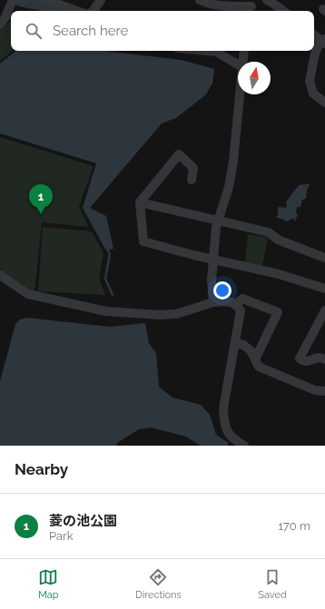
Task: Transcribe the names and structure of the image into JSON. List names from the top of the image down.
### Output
{
  "north": "top",
  "page": {
    "search": "Search here",
    "pins": "1",
    "heading": "Nearby",
    "list": [
      {
        "mark": "1",
        "name": "菱の池公園",
        "note": "Park",
        "value": "170 m"
      }
    ],
    "nav": ["Map", "Directions", "Saved"]
  }
}
